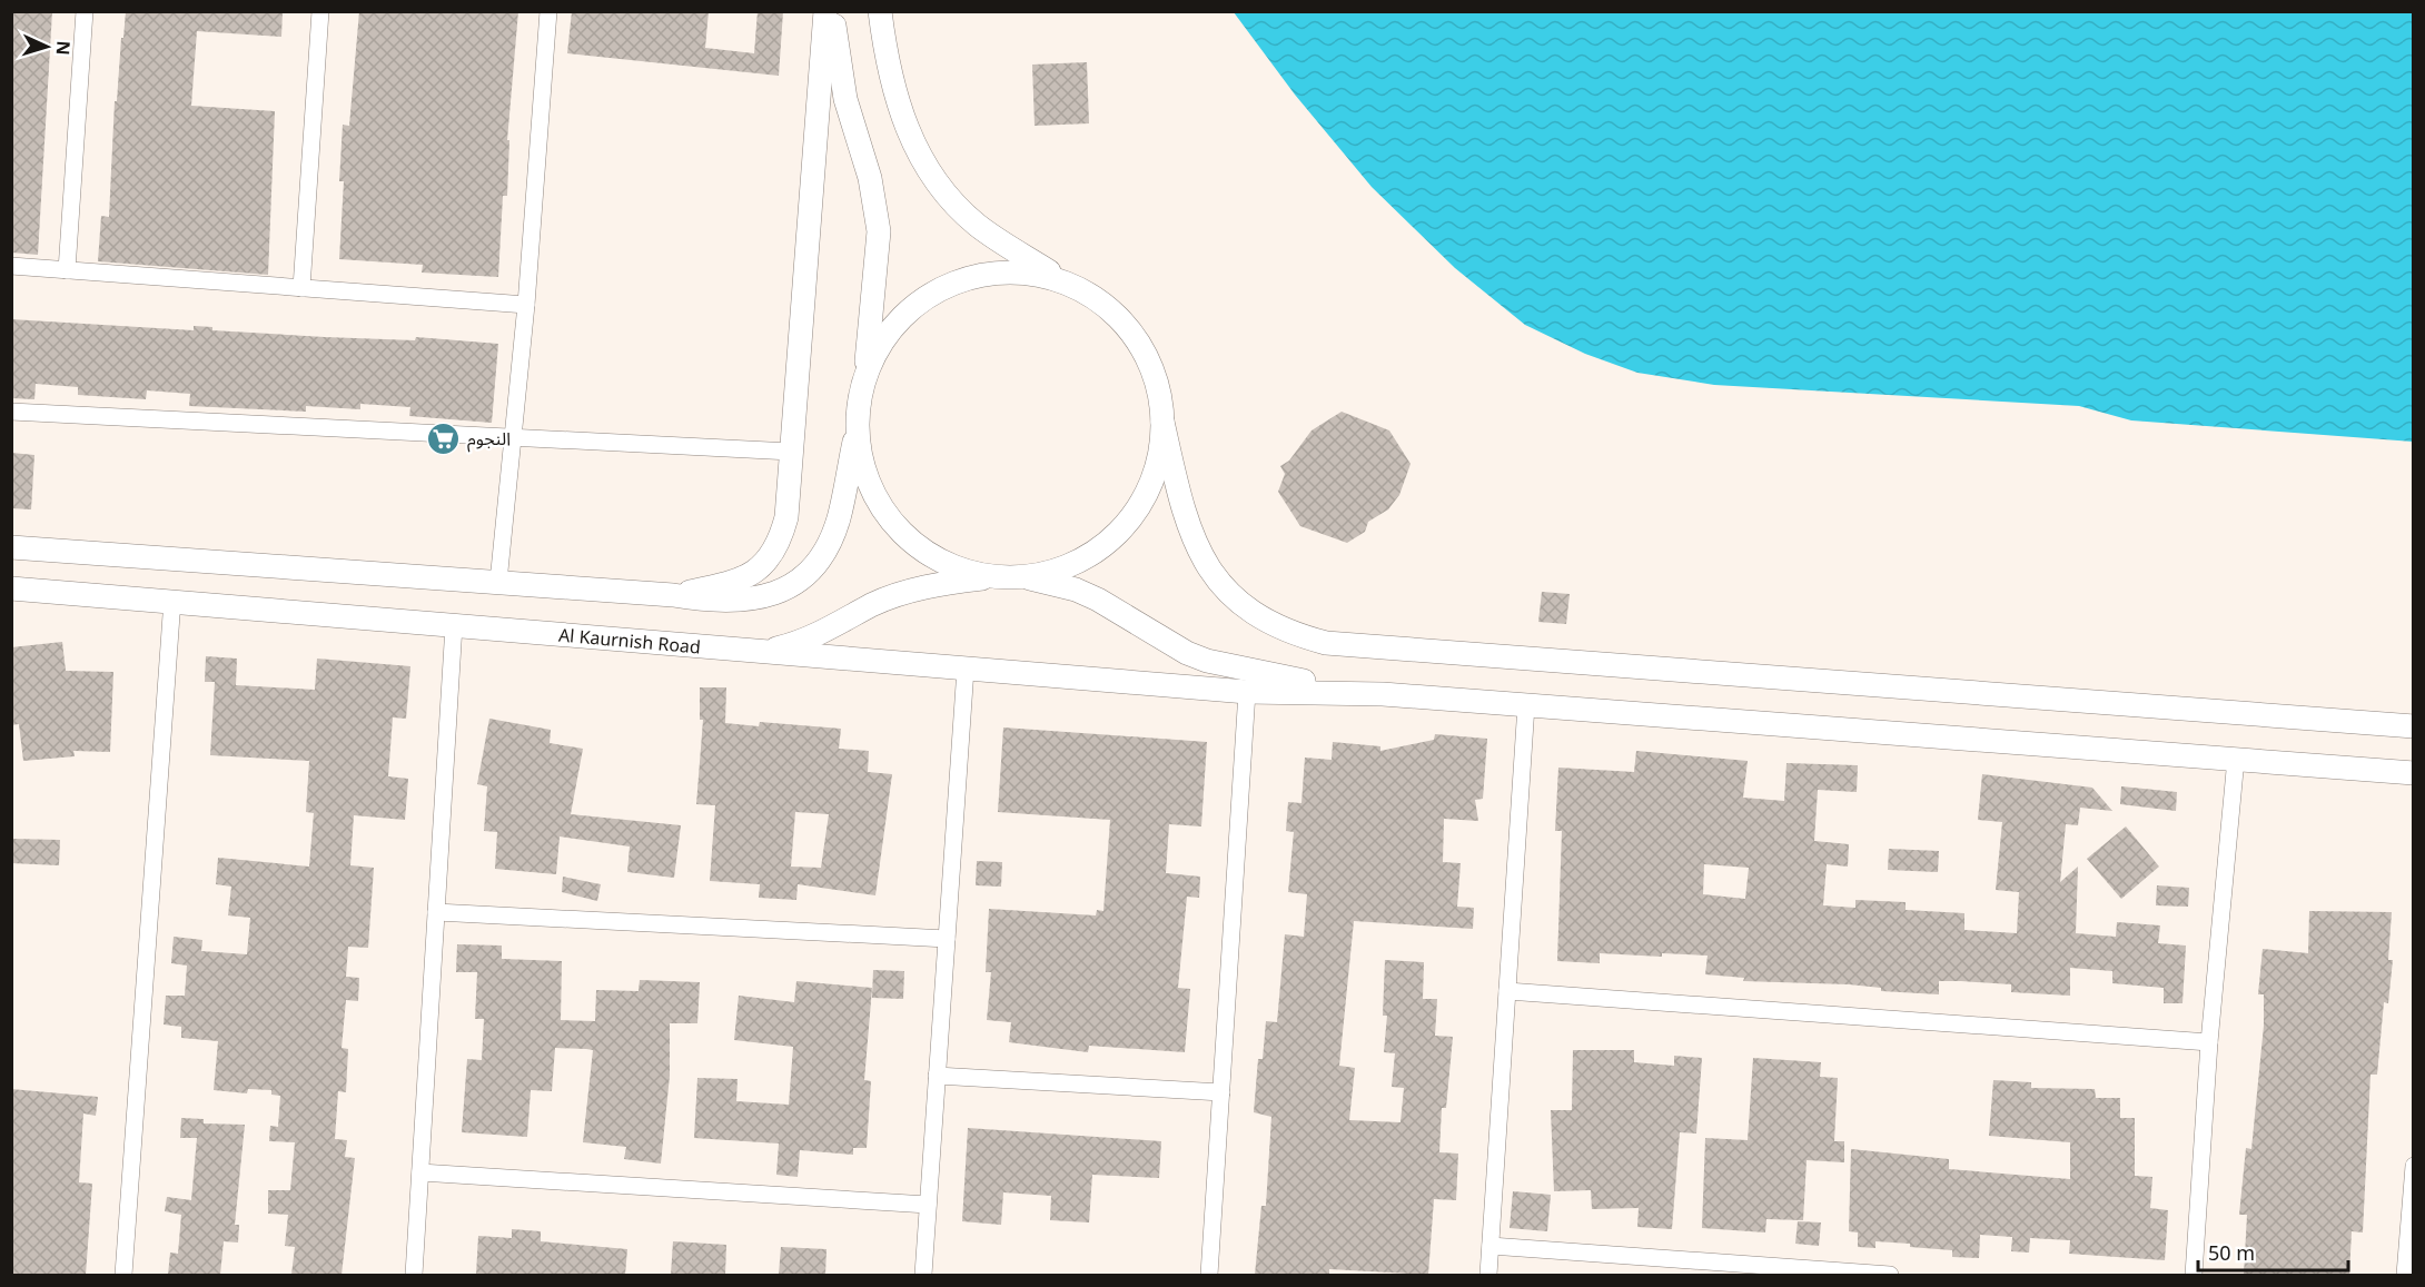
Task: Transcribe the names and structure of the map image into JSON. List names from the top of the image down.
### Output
{
  "streets": {
    "street": ["Al Kaurnish Road"]
  },
  "places": {
    "supermarket": ["النجوم"]
  },
  "scale_bar": "50 m",
  "north": "right"
}
